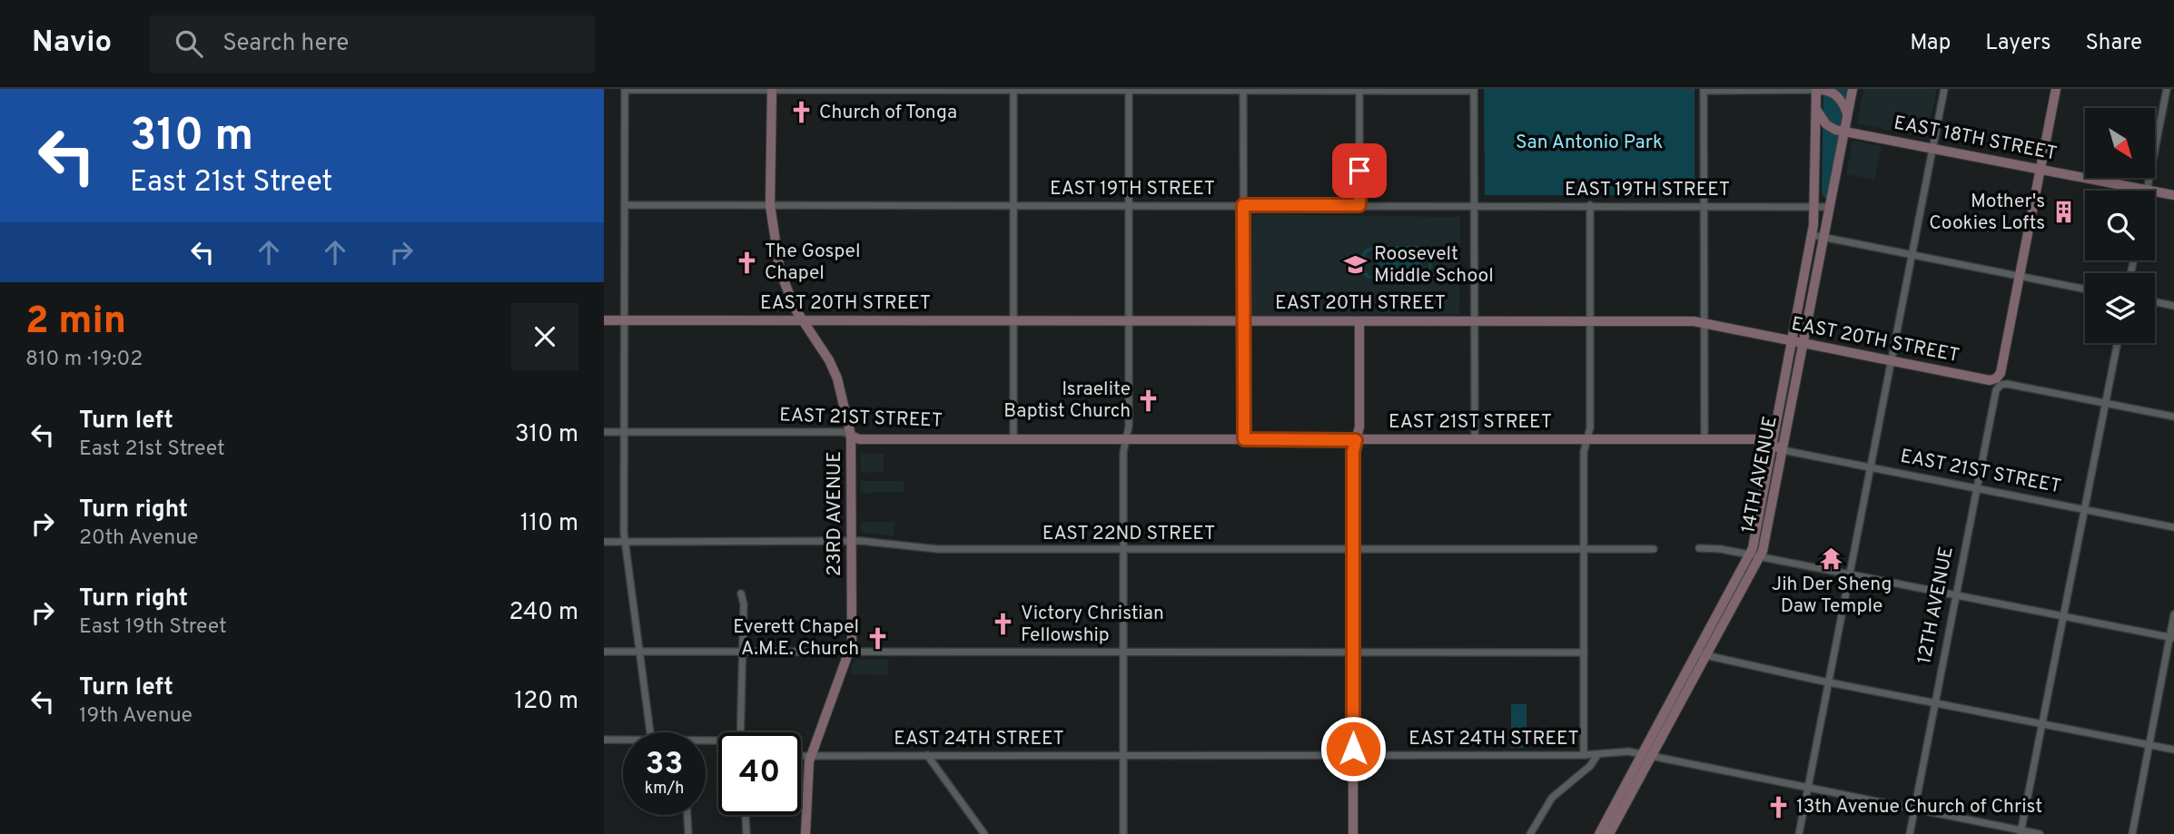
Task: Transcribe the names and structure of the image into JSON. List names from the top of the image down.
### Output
{
  "streets": {
    "street": [
      "EAST 18TH STREET",
      "EAST 19TH STREET",
      "EAST 20TH STREET",
      "EAST 21ST STREET",
      "14TH AVENUE",
      "23RD AVENUE",
      "EAST 22ND STREET",
      "12TH AVENUE",
      "EAST 24TH STREET"
    ]
  },
  "crossings": [
    ["EAST 18TH STREET", "14TH AVENUE"],
    ["EAST 18TH STREET", "12TH AVENUE"],
    ["EAST 19TH STREET", "14TH AVENUE"],
    ["EAST 19TH STREET", "23RD AVENUE"],
    ["EAST 20TH STREET", "14TH AVENUE"],
    ["EAST 20TH STREET", "23RD AVENUE"],
    ["EAST 20TH STREET", "12TH AVENUE"],
    ["EAST 21ST STREET", "14TH AVENUE"],
    ["EAST 21ST STREET", "23RD AVENUE"],
    ["EAST 21ST STREET", "12TH AVENUE"],
    ["14TH AVENUE", "EAST 24TH STREET"],
    ["23RD AVENUE", "EAST 22ND STREET"],
    ["23RD AVENUE", "EAST 24TH STREET"],
    ["12TH AVENUE", "EAST 24TH STREET"]
  ],
  "parks": ["San Antonio Park"],
  "places": {
    "church": [
      "Church of Tonga",
      "The Gospel Chapel",
      "Israelite Baptist Church",
      "Victory Christian Fellowship",
      "Everett Chapel A.M.E. Church",
      "13th Avenue Church of Christ"
    ],
    "building": ["Mother's Cookies Lofts"],
    "school or university": ["Roosevelt Middle School"],
    "temple": ["Jih Der Sheng Daw Temple"]
  },
  "north": "bottom right",
  "page": {
    "header": "Navio",
    "search": "Search here",
    "nav": ["Map", "Layers", "Share"],
    "turn": ["310 m", "East 21st Street"],
    "heading": ["2 min", "810 m · 19:02"],
    "list": [
      {
        "name": "Turn left",
        "note": "East 21st Street",
        "value": "310 m"
      },
      {
        "name": "Turn right",
        "note": "20th Avenue",
        "value": "110 m"
      },
      {
        "name": "Turn right",
        "note": "East 19th Street",
        "value": "240 m"
      },
      {
        "name": "Turn left",
        "note": "19th Avenue",
        "value": "120 m"
      }
    ],
    "speed": "33 km/h",
    "limit": "40"
  }
}
